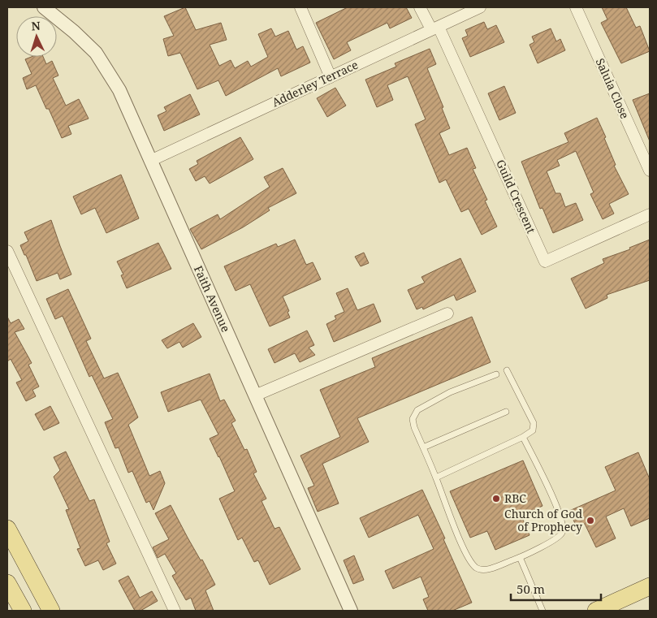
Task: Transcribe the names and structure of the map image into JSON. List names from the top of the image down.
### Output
{
  "streets": {
    "street": [
      "Adderley Terrace",
      "Saluia Close",
      "Guild Crescent",
      "Faith Avenue"
    ]
  },
  "crossings": [
    ["Adderley Terrace", "Guild Crescent"],
    ["Adderley Terrace", "Faith Avenue"]
  ],
  "places": ["RBC", "Church of God of Prophecy"],
  "scale_bar": "50 m",
  "north": "top"
}
